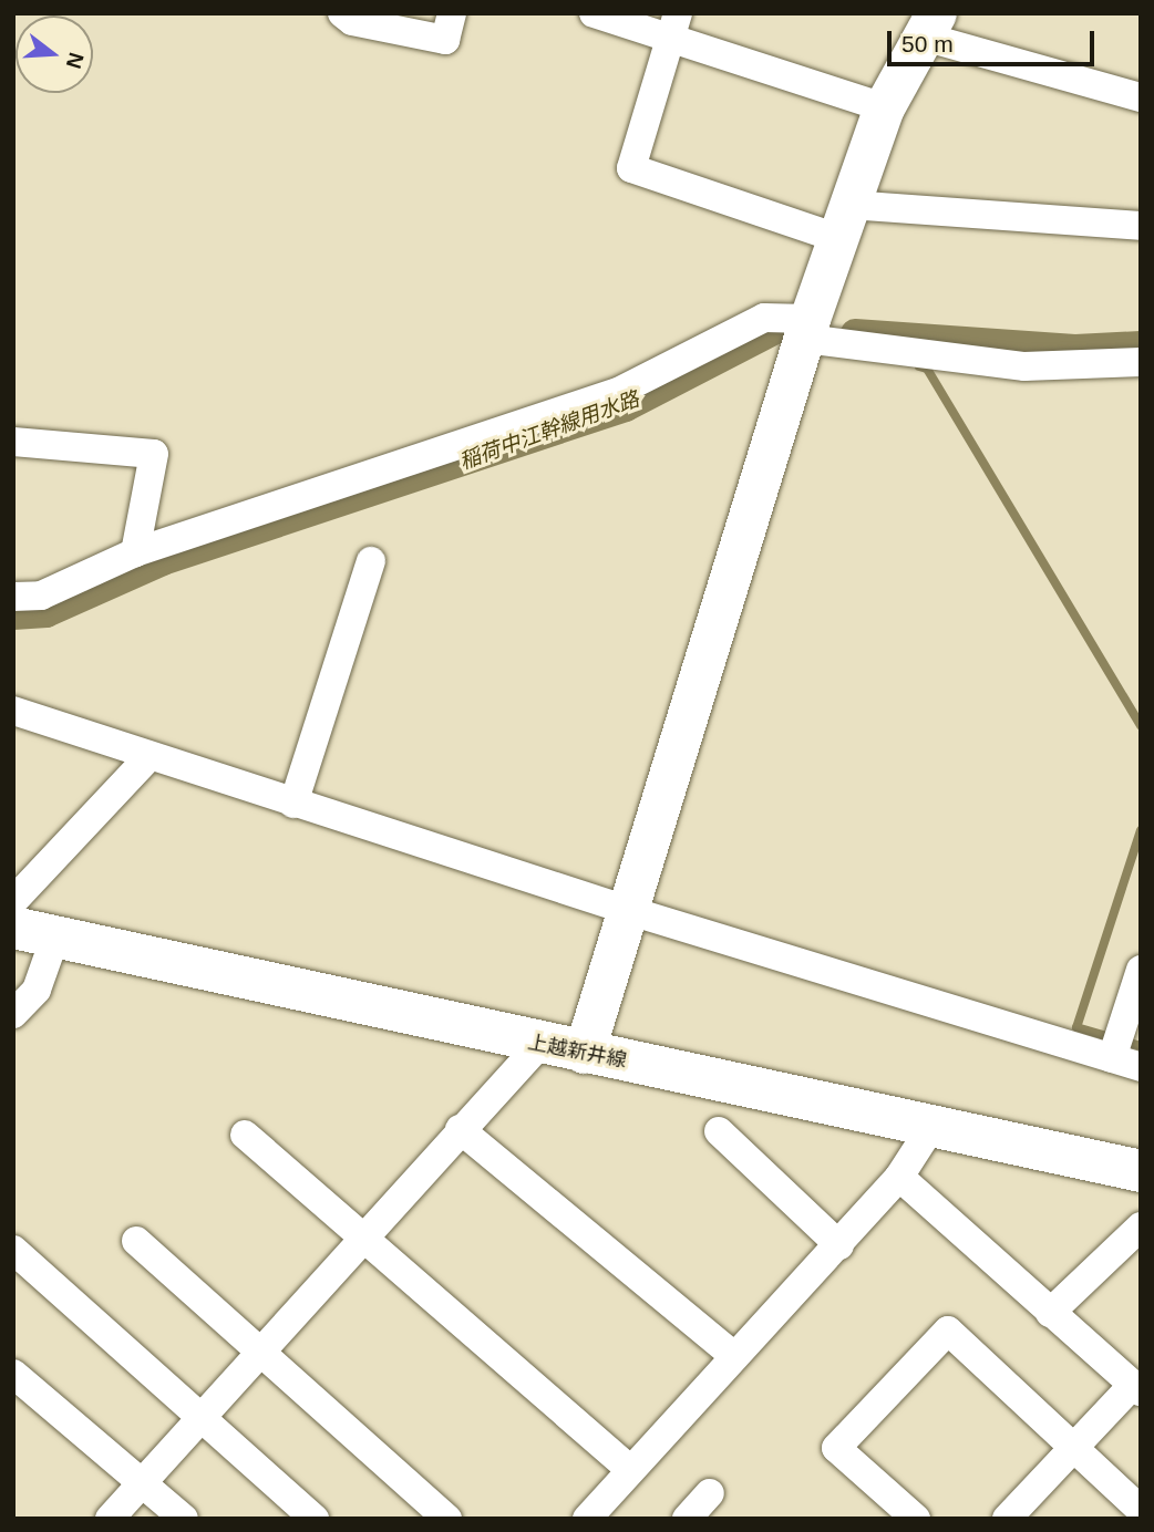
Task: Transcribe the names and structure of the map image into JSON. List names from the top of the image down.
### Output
{
  "streets": {
    "main road": ["上越新井線"]
  },
  "water": ["稲荷中江幹線用水路"],
  "scale_bar": "50 m",
  "north": "right"
}
